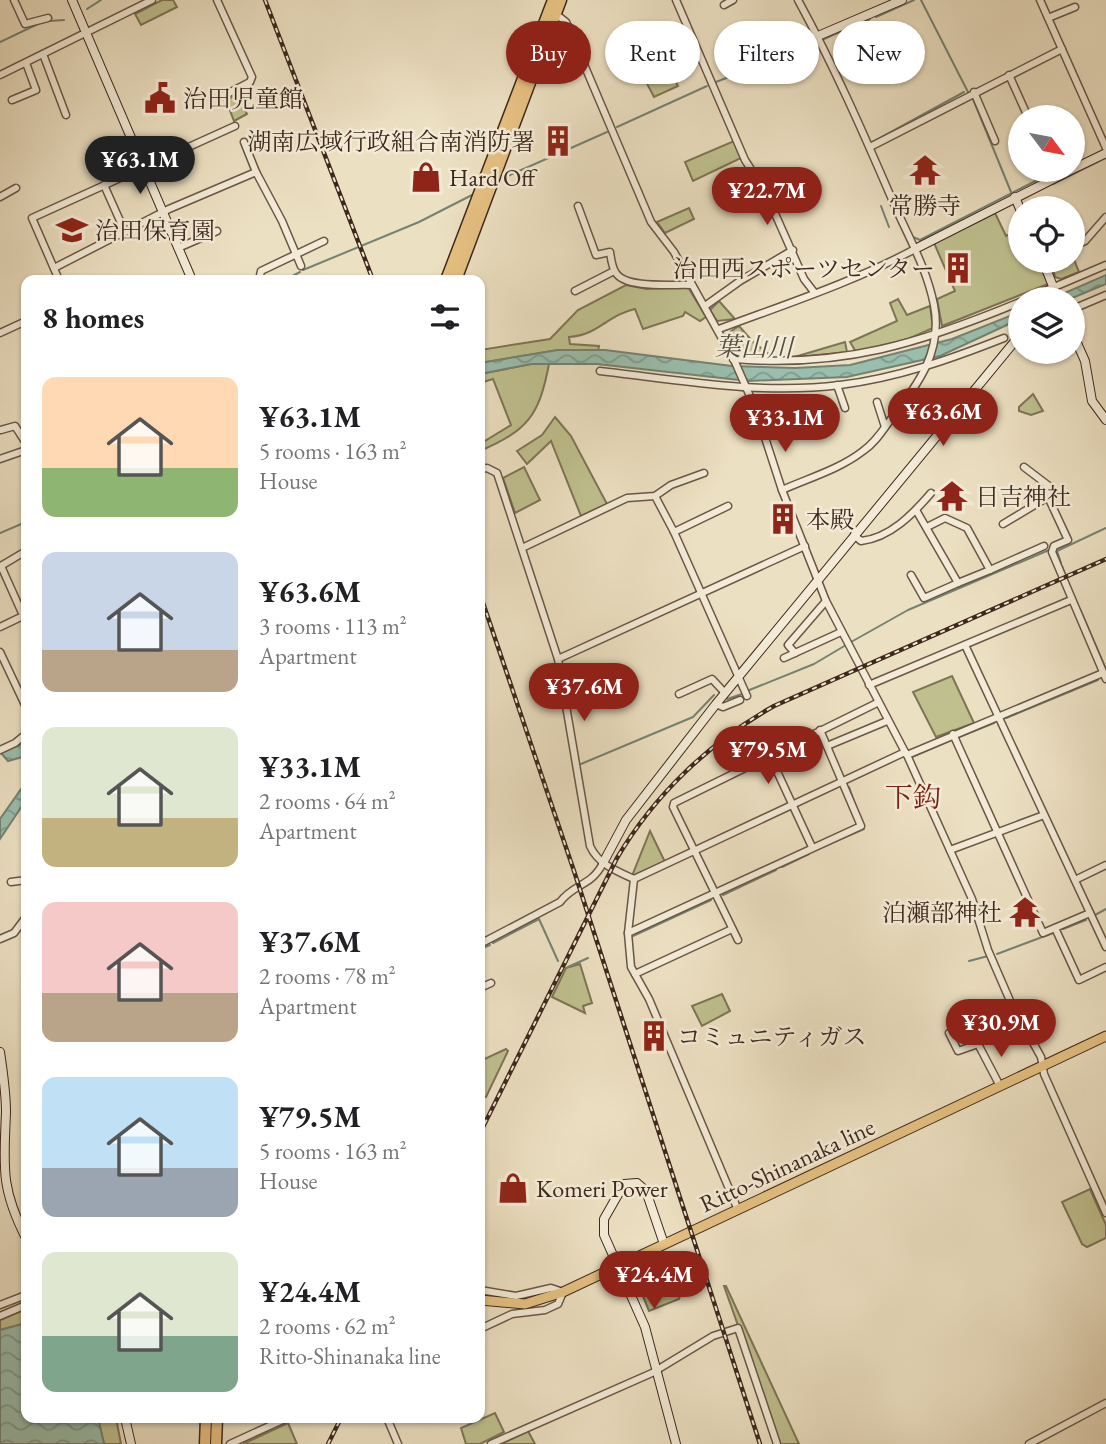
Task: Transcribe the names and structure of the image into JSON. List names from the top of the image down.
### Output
{
  "streets": {
    "main road": ["Ritto-Shinanaka line"]
  },
  "districts": ["下鈎"],
  "water": ["葉山川"],
  "places": {
    "public building": ["治田児童館"],
    "building": [
      "湖南広域行政組合南消防署",
      "治田西スポーツセンター",
      "本殿",
      "コミュニティガス"
    ],
    "temple": ["常勝寺", "日吉神社", "泊瀬部神社"],
    "shop": ["Hard Off", "Komeri Power"],
    "school or university": ["治田保育園"]
  },
  "north": "bottom right",
  "page": {
    "chip": [
      "Buy",
      "Rent",
      "Filters",
      "New"
    ],
    "price": [
      "¥63.1M",
      "¥22.7M",
      "¥63.6M",
      "¥33.1M",
      "¥37.6M",
      "¥79.5M",
      "¥30.9M",
      "¥24.4M"
    ],
    "heading": "8 homes",
    "list": [
      {
        "name": "¥63.1M",
        "note": "5 rooms · 163 m² · House"
      },
      {
        "name": "¥63.6M",
        "note": "3 rooms · 113 m² · Apartment"
      },
      {
        "name": "¥33.1M",
        "note": "2 rooms · 64 m² · Apartment"
      },
      {
        "name": "¥37.6M",
        "note": "2 rooms · 78 m² · Apartment"
      },
      {
        "name": "¥79.5M",
        "note": "5 rooms · 163 m² · House"
      },
      {
        "name": "¥24.4M",
        "note": "2 rooms · 62 m² · Ritto-Shinanaka line"
      }
    ]
  }
}
